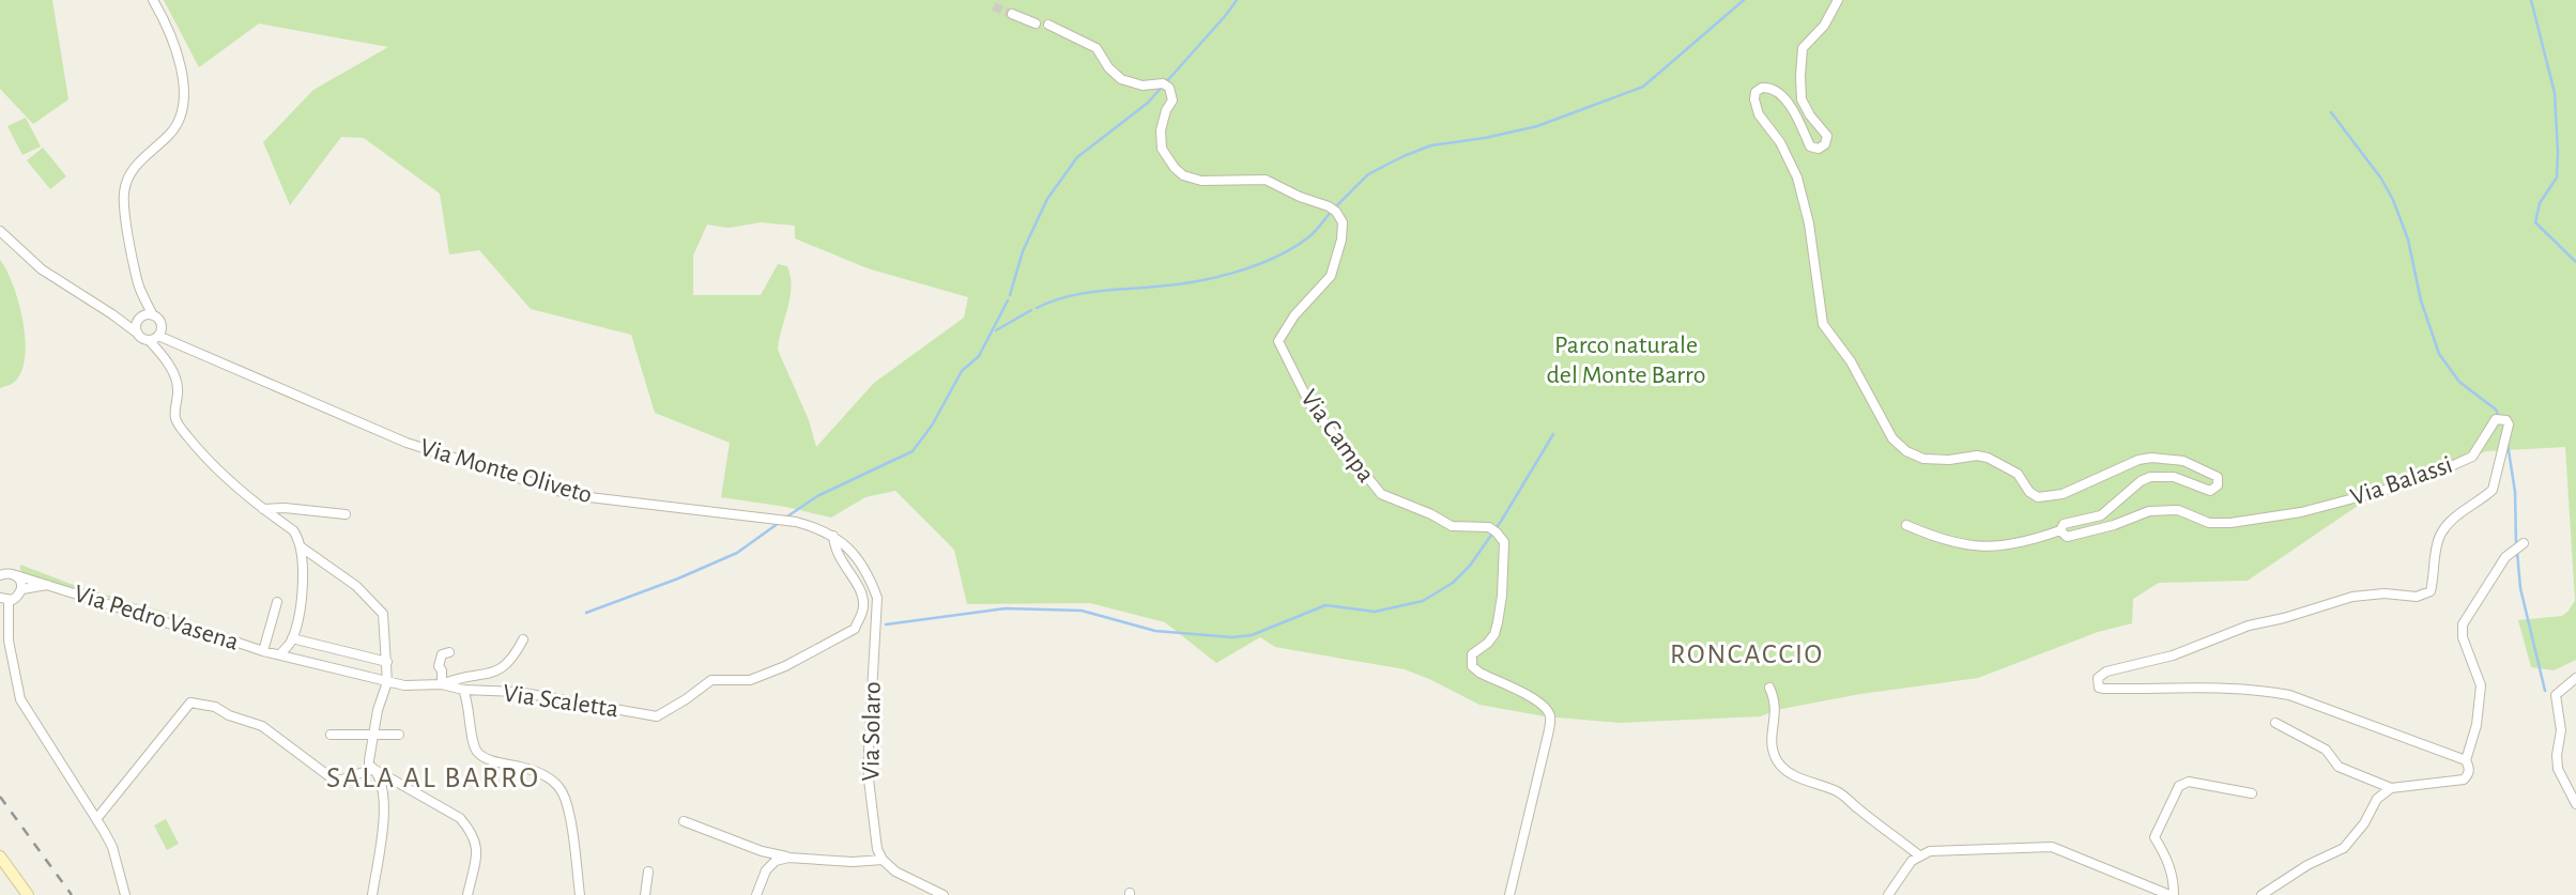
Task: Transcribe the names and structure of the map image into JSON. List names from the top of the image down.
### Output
{
  "streets": {
    "street": [
      "Via Campa",
      "Via Monte Oliveto",
      "Via Balassi",
      "Via Pedro Vasena",
      "Via Scaletta",
      "Via Solaro"
    ]
  },
  "crossings": [
    ["Via Monte Oliveto", "Via Scaletta"],
    ["Via Monte Oliveto", "Via Solaro"],
    ["Via Pedro Vasena", "Via Scaletta"],
    ["Via Scaletta", "Via Solaro"]
  ],
  "districts": ["RONCACCIO", "SALA AL BARRO"],
  "parks": ["Parco naturale del Monte Barro"]
}
